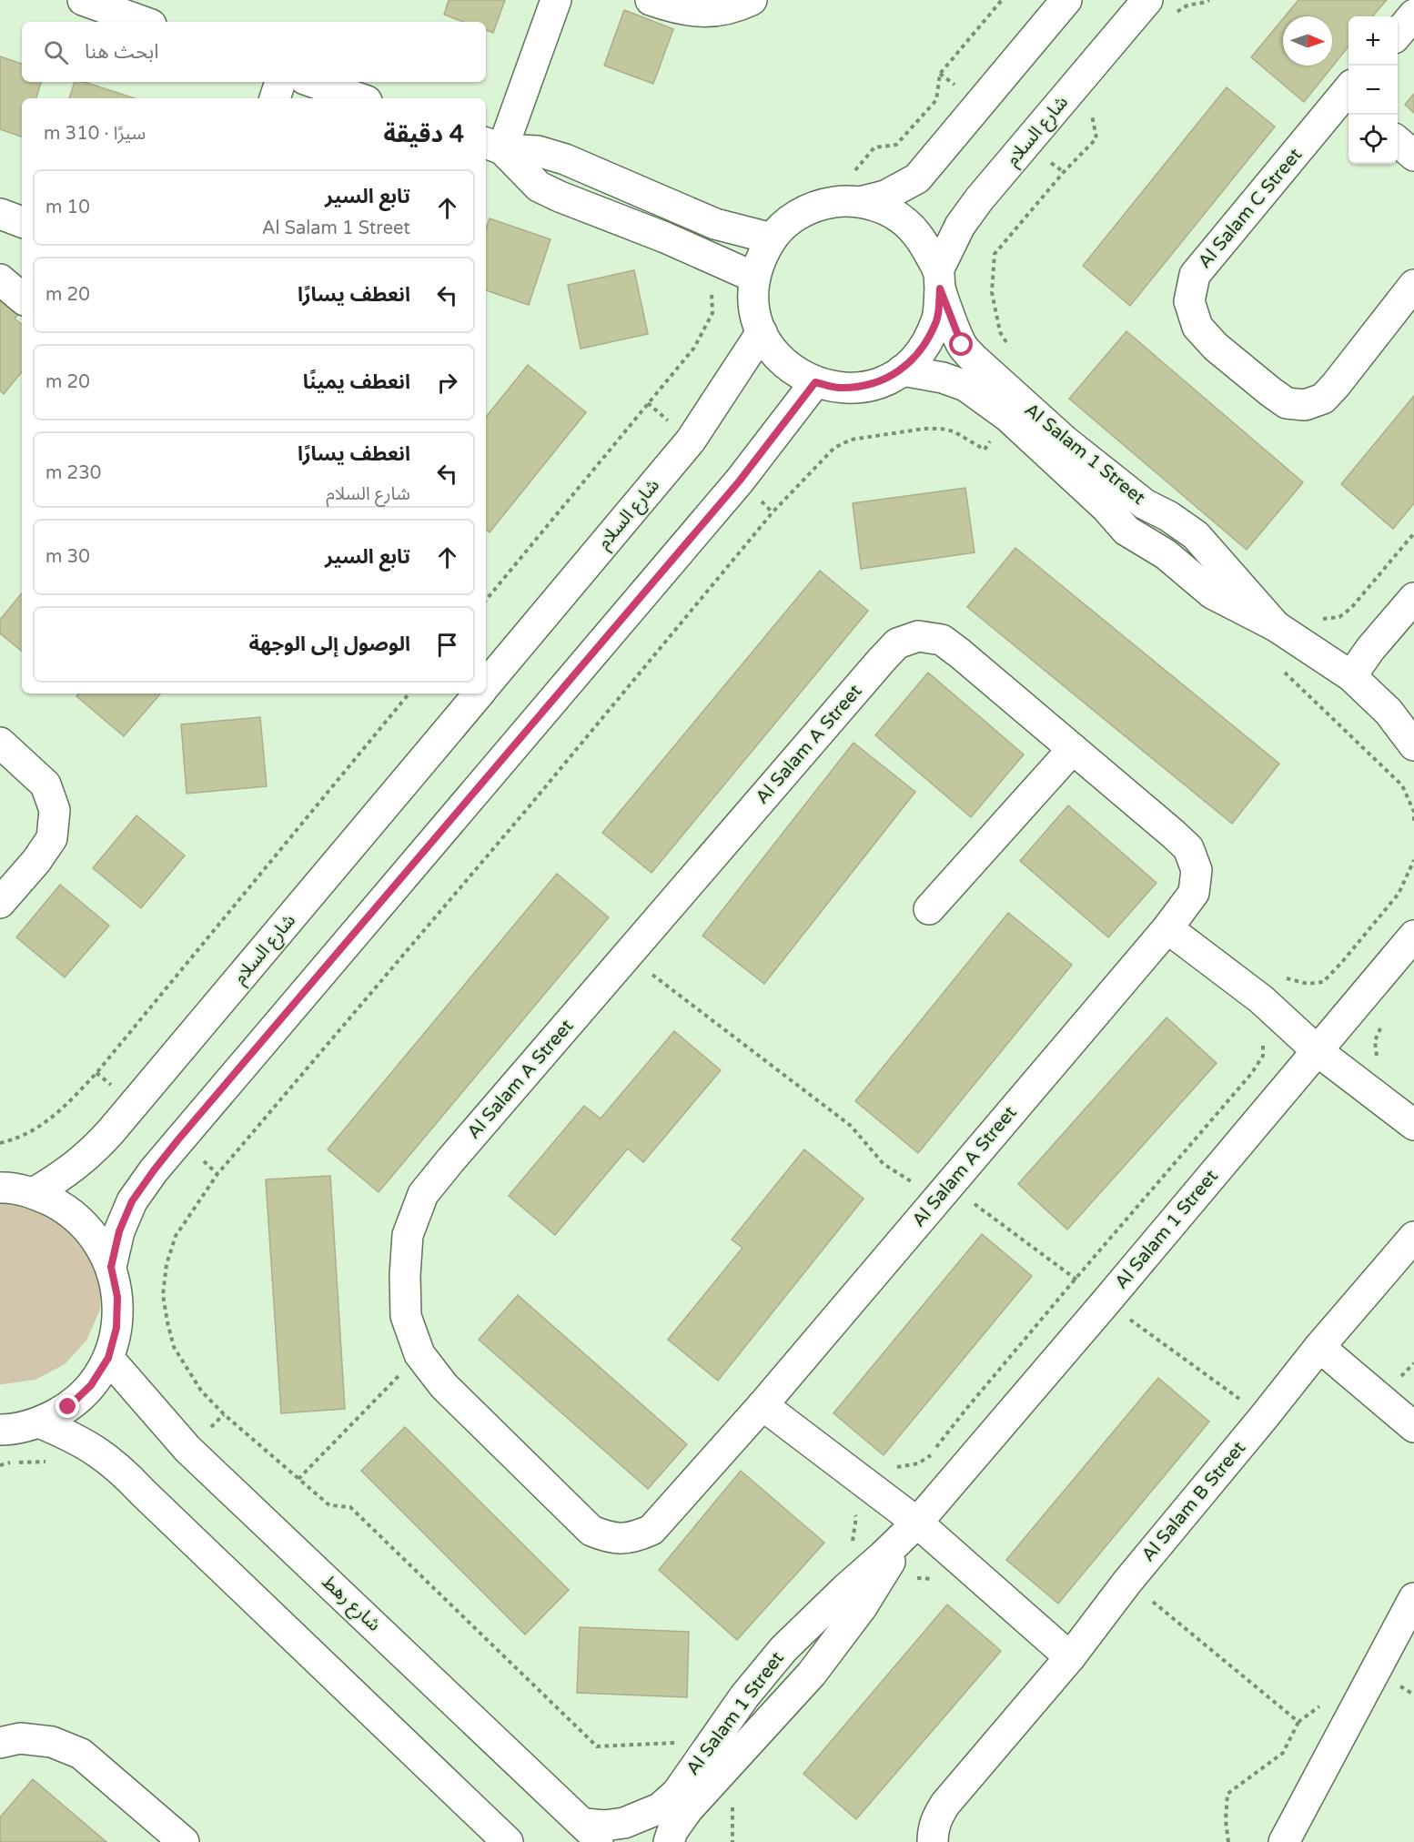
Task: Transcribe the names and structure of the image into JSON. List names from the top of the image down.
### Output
{
  "streets": {
    "street": [
      "شارع السلام",
      "Al Salam C Street",
      "Al Salam 1 Street",
      "Al Salam A Street",
      "Al Salam B Street",
      "شارع رهط"
    ]
  },
  "crossings": [
    ["شارع السلام", "Al Salam 1 Street"],
    ["Al Salam 1 Street", "شارع رهط"]
  ],
  "north": "right",
  "page": {
    "map_buttons": ["+", "−"],
    "search": "ابحث هنا",
    "heading": ["4 دقيقة", "سيرًا · 310 m"],
    "list": [
      ["تابع السير", "Al Salam 1 Street", "10 m"],
      ["انعطف يسارًا", "20 m"],
      ["انعطف يمينًا", "20 m"],
      ["انعطف يسارًا", "شارع السلام", "230 m"],
      ["تابع السير", "30 m"],
      "الوصول إلى الوجهة"
    ]
  }
}
